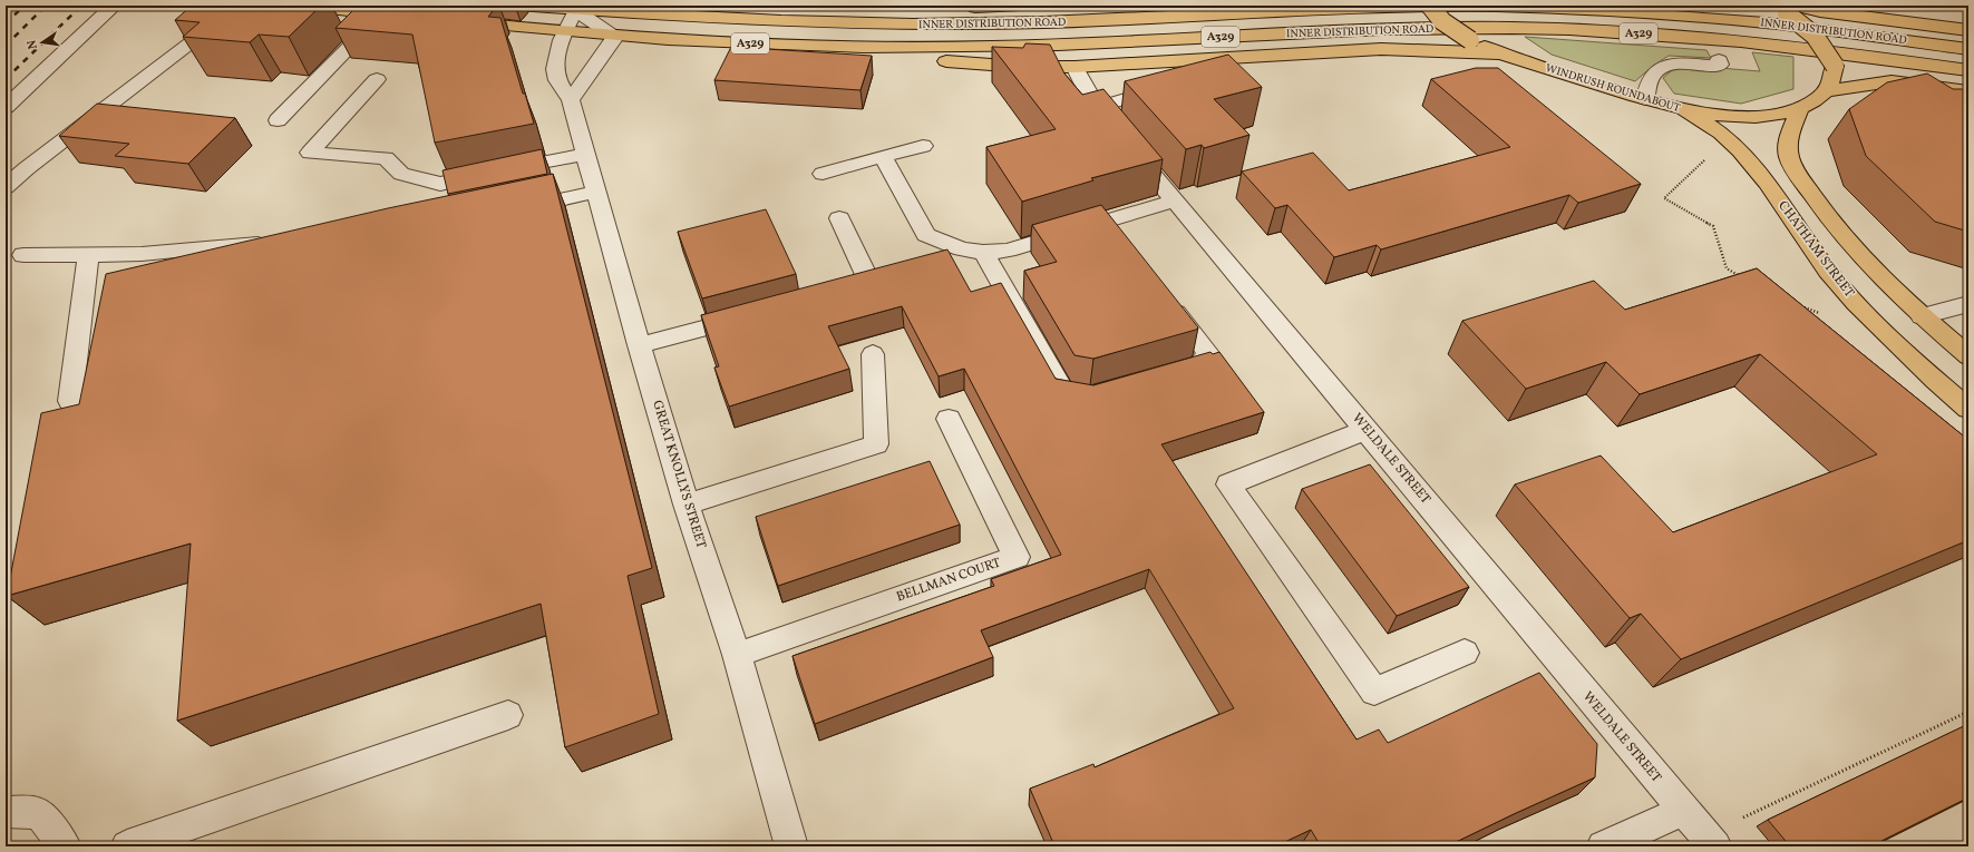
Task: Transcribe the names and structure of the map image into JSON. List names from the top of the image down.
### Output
{
  "streets": {
    "main road": [
      "INNER DISTRIBUTION ROAD",
      "A329",
      "WINDRUSH ROUNDABOUT",
      "CHATHAM STREET"
    ],
    "street": ["WELDALE STREET", "GREAT KNOLLYS STREET", "BELLMAN COURT"]
  },
  "crossings": [
    ["INNER DISTRIBUTION ROAD", "A329"],
    ["INNER DISTRIBUTION ROAD", "GREAT KNOLLYS STREET"],
    ["A329", "GREAT KNOLLYS STREET"],
    ["WINDRUSH ROUNDABOUT", "CHATHAM STREET"],
    ["GREAT KNOLLYS STREET", "BELLMAN COURT"]
  ],
  "north": "left"
}
